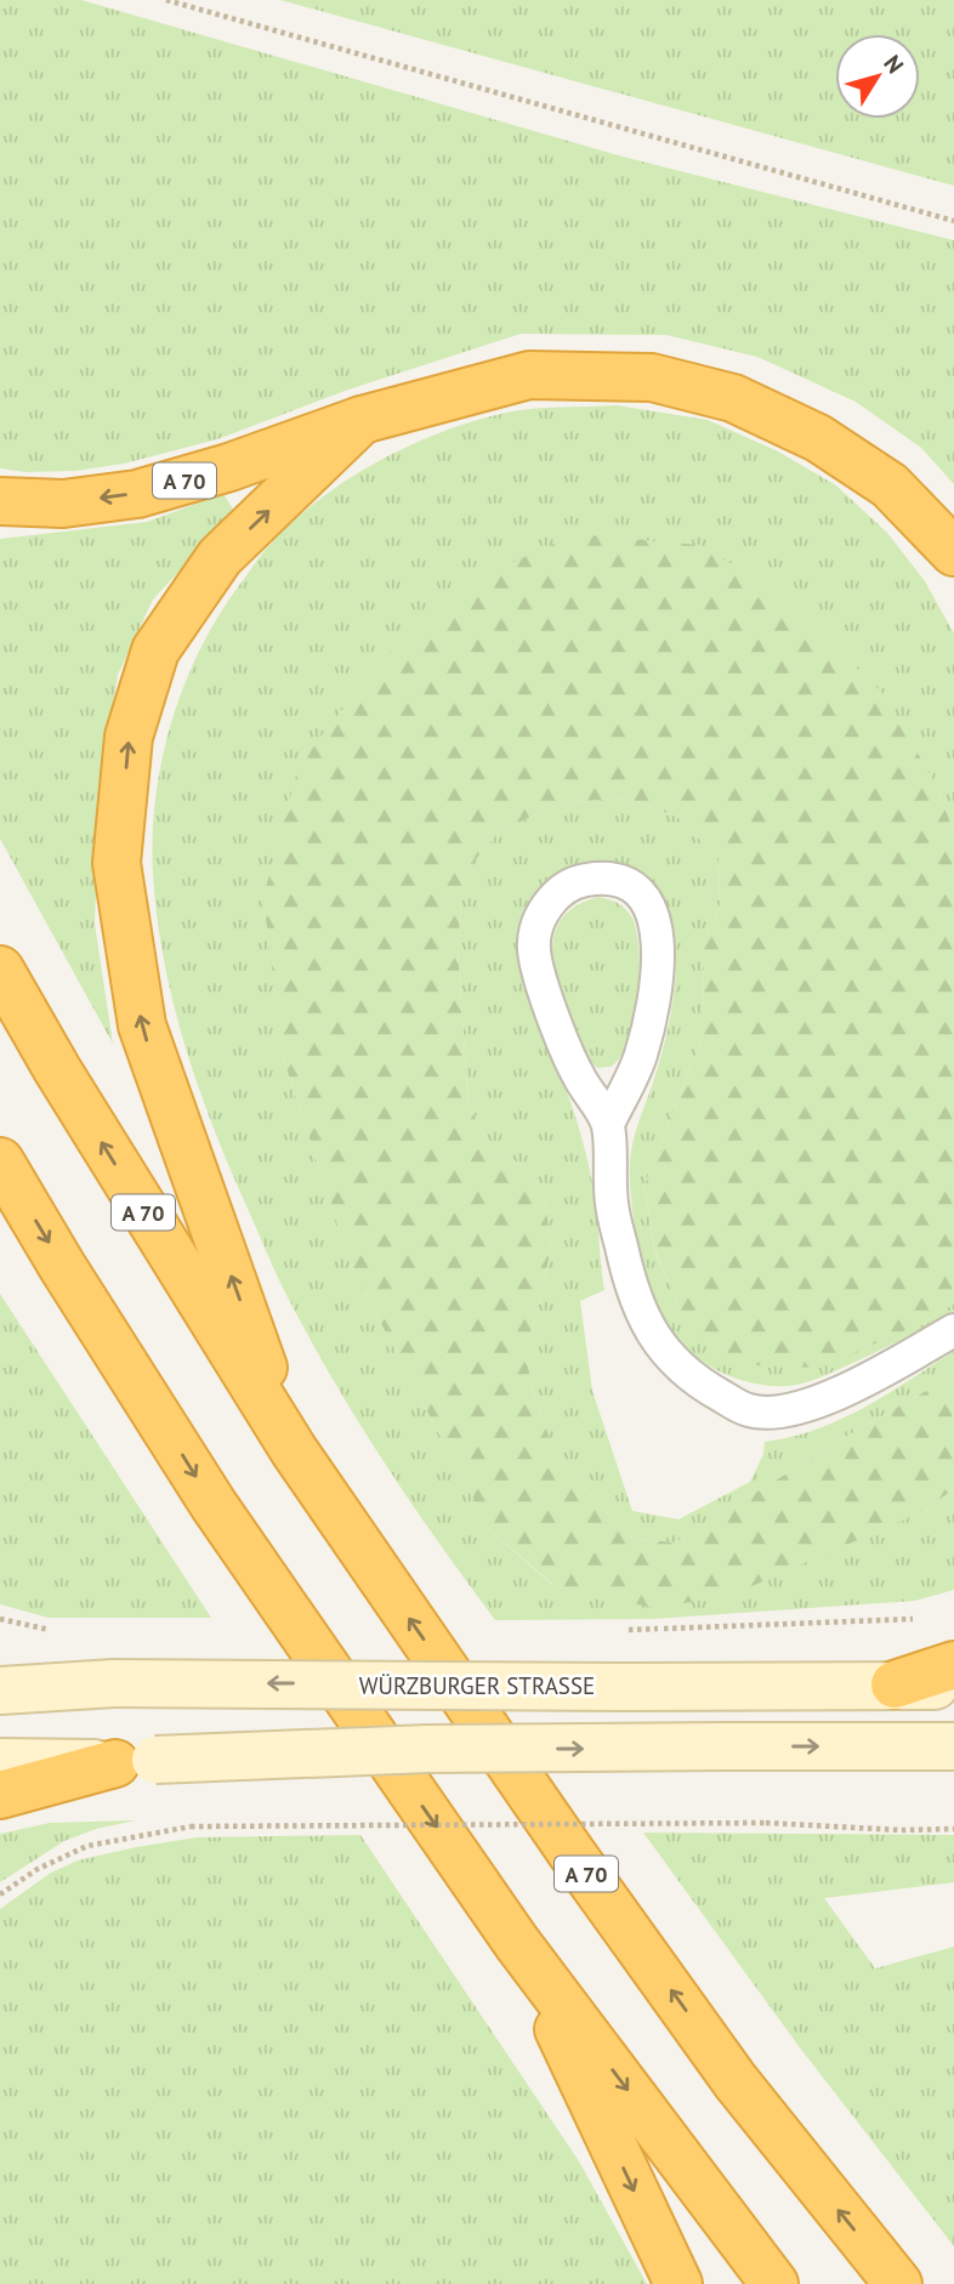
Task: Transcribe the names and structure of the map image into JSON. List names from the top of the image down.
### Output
{
  "streets": {
    "highway": ["A 70"],
    "main road": ["WÜRZBURGER STRASSE"]
  },
  "north": "top right"
}
